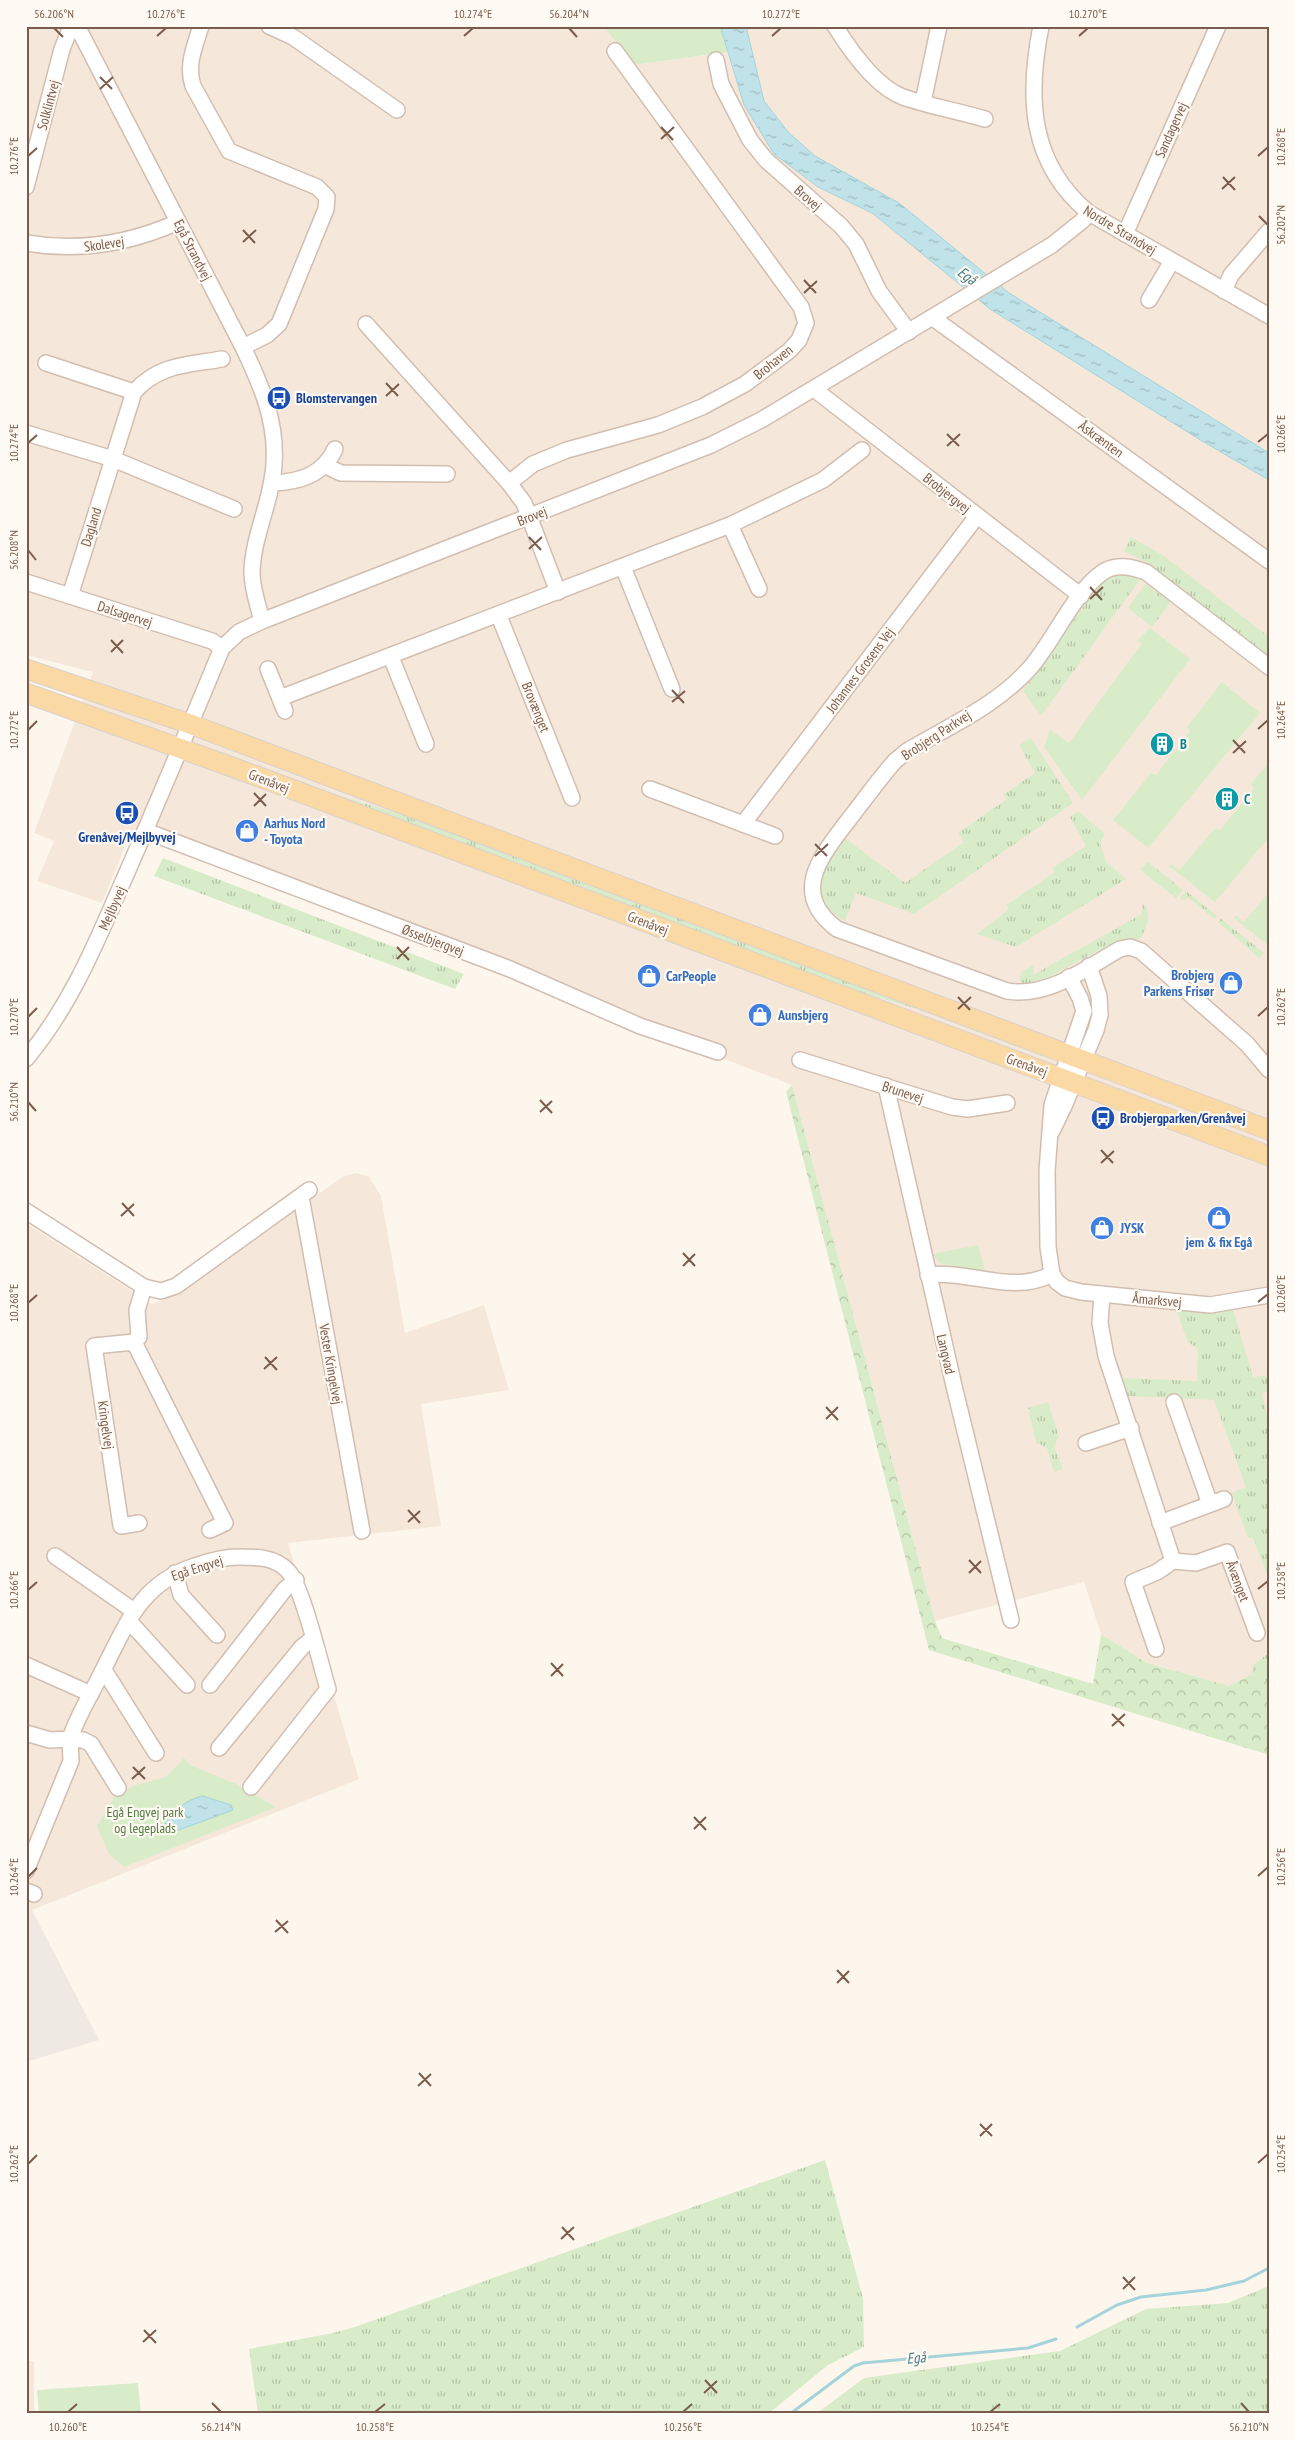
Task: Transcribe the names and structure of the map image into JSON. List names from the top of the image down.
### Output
{
  "streets": {
    "main road": ["Grenåvej"],
    "street": [
      "Solklintvej",
      "Sandagervej",
      "Brovej",
      "Nordre Strandvej",
      "Skolevej",
      "Egå Strandvej",
      "Brohaven",
      "Åskrænten",
      "Brobjergvej",
      "Dagland",
      "Dalsagervej",
      "Johannes Grosens Vej",
      "Brovænget",
      "Brobjerg Parkvej",
      "Mejlbyvej",
      "Øsselbjergvej",
      "Brunevej",
      "Åmarksvej",
      "Langvad",
      "Vester Kringelvej",
      "Kringelvej",
      "Egå Engvej",
      "Åvænget"
    ]
  },
  "crossings": [
    ["Solklintvej", "Egå Strandvej"],
    ["Sandagervej", "Nordre Strandvej"],
    ["Brovej", "Nordre Strandvej"],
    ["Brovej", "Egå Strandvej"],
    ["Brovej", "Åskrænten"],
    ["Brovej", "Brobjergvej"],
    ["Brovej", "Dalsagervej"],
    ["Brovej", "Grenåvej"],
    ["Brovej", "Mejlbyvej"],
    ["Skolevej", "Egå Strandvej"],
    ["Brobjergvej", "Johannes Grosens Vej"],
    ["Brobjergvej", "Brobjerg Parkvej"],
    ["Dagland", "Dalsagervej"],
    ["Grenåvej", "Mejlbyvej"],
    ["Mejlbyvej", "Øsselbjergvej"],
    ["Brunevej", "Langvad"]
  ],
  "water": ["Egå"],
  "parks": ["Egå Engvej park og legeplads"],
  "places": {
    "bus stop": ["Blomstervangen", "Grenåvej/Mejlbyvej", "Brobjergparken/Grenåvej"],
    "building": ["B", "C"],
    "shop": [
      "Aarhus Nord - Toyota",
      "CarPeople",
      "Brobjerg Parkens Frisør",
      "Aunsbjerg",
      "jem & fix Egå",
      "JYSK"
    ]
  },
  "coordinates": [
    "56.206°N",
    "10.276°E",
    "10.274°E",
    "56.204°N",
    "10.272°E",
    "10.270°E",
    "10.268°E",
    "56.202°N",
    "10.266°E",
    "56.208°N",
    "10.264°E",
    "10.262°E",
    "56.210°N",
    "10.260°E",
    "10.258°E",
    "10.256°E",
    "10.254°E",
    "56.214°N"
  ]
}
